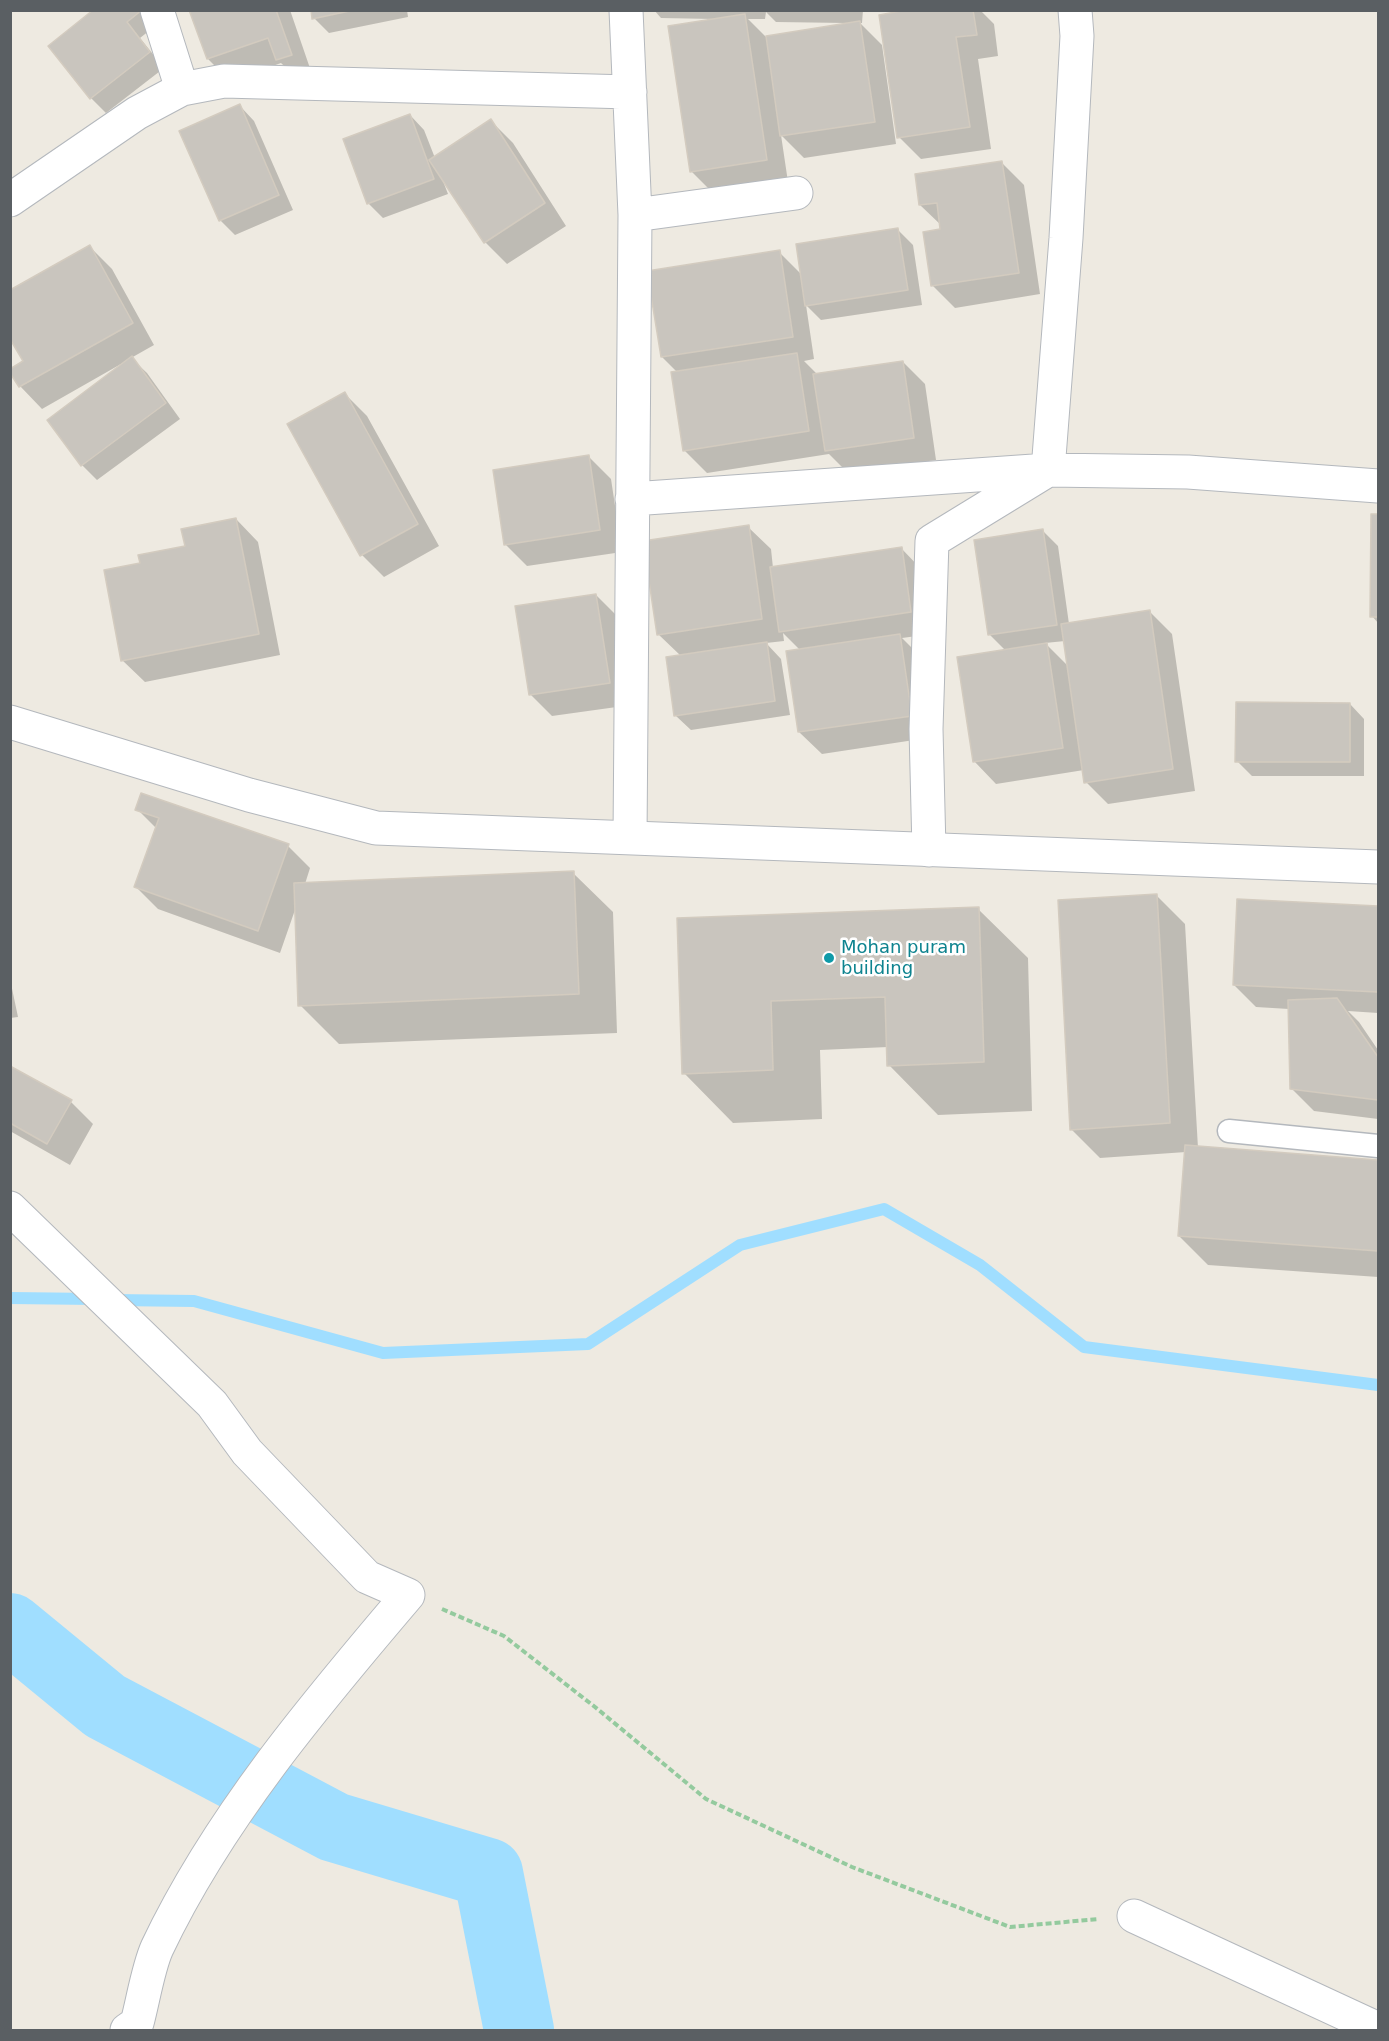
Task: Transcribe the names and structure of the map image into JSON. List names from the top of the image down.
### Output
{
  "places": ["Mohan puram building"]
}
